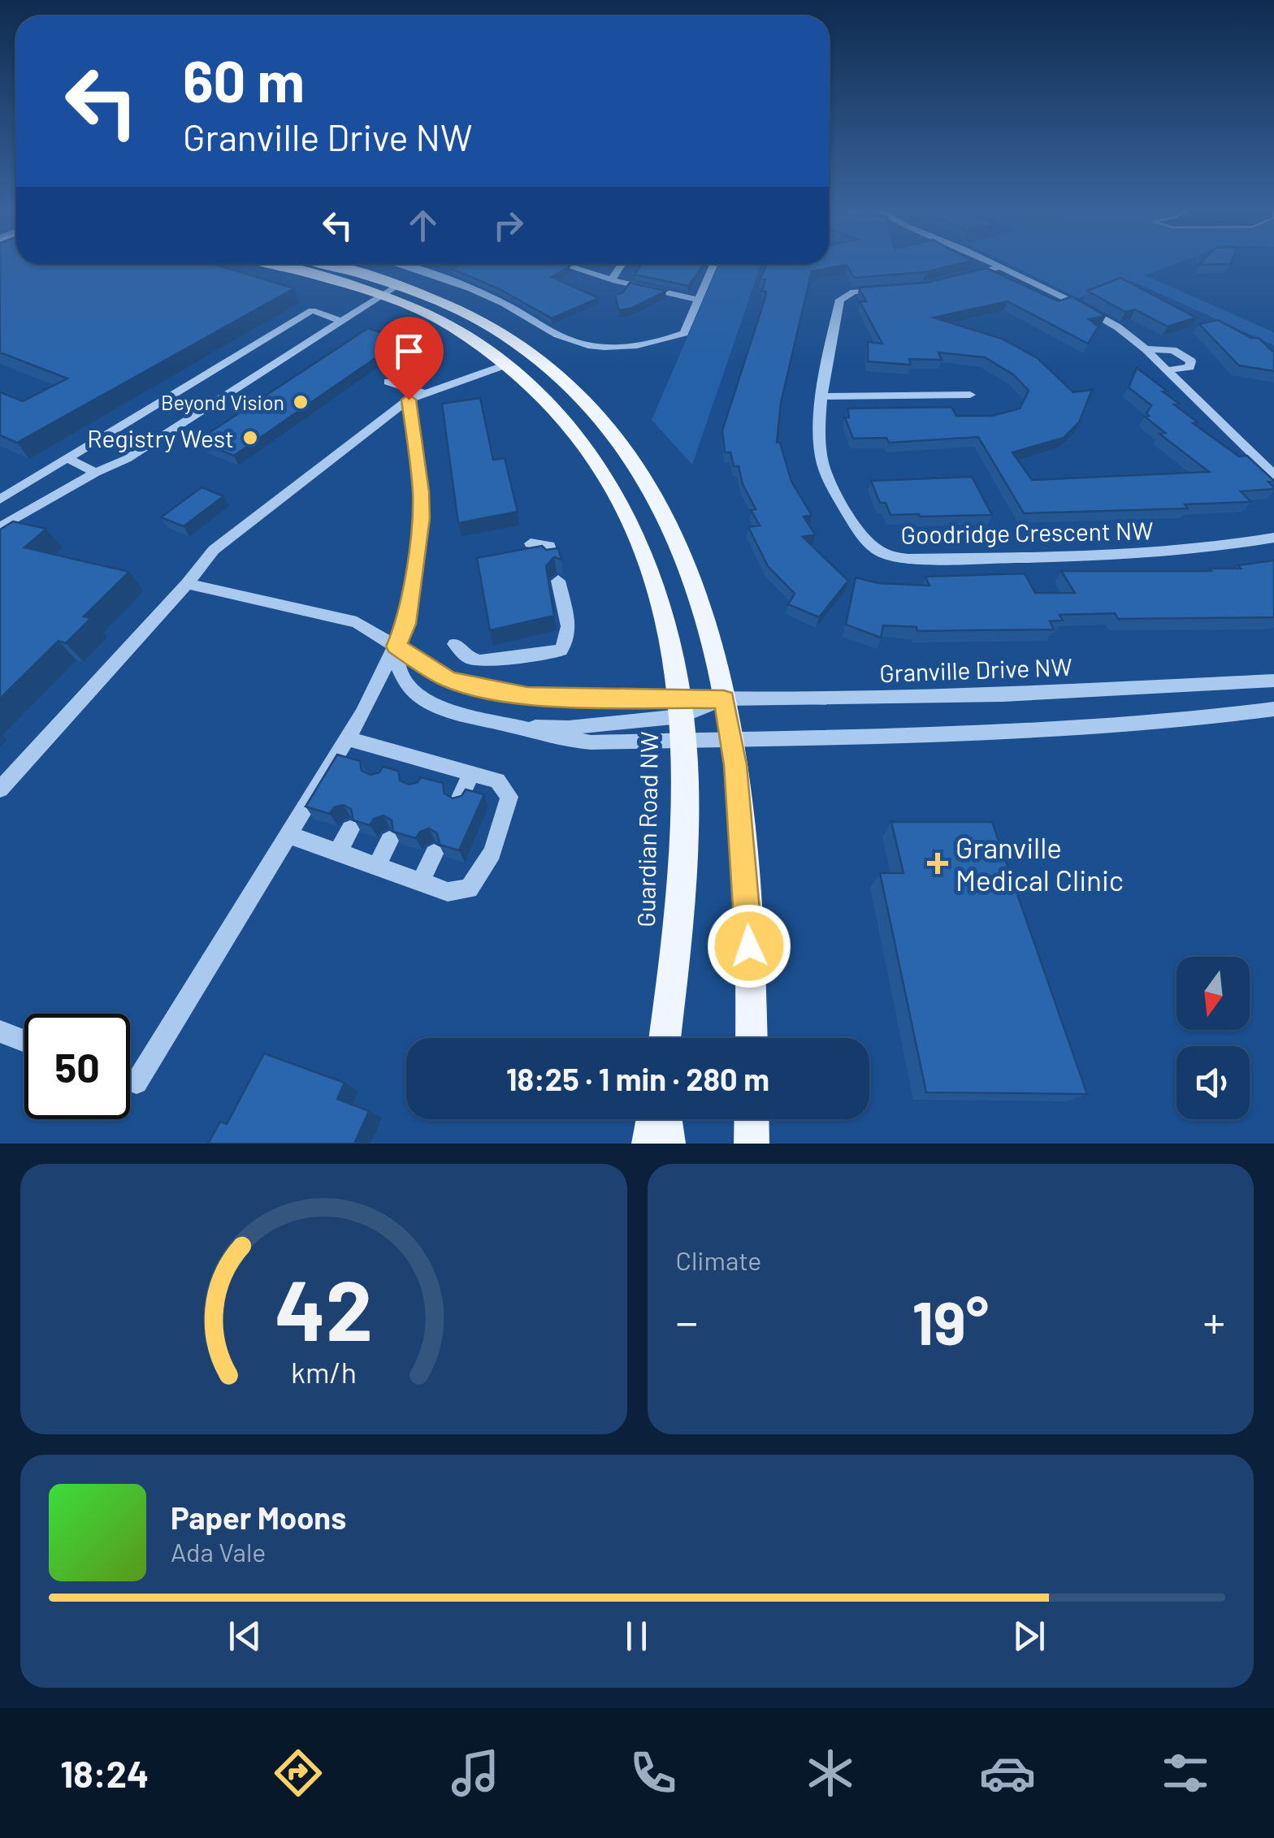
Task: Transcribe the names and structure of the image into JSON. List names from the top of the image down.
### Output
{
  "streets": {
    "main road": ["Guardian Road NW"],
    "street": ["Goodridge Crescent NW", "Granville Drive NW"]
  },
  "places": {
    "other": ["Beyond Vision", "Registry West"],
    "health": ["Granville Medical Clinic"]
  },
  "north": "bottom",
  "page": {
    "turn": ["60 m", "Granville Drive NW"],
    "limit": "50",
    "trip": "18:25 · 1 min · 280 m",
    "tile": "Climate",
    "heat": ["−", "19°", "+"],
    "song": ["Paper Moons", "Ada Vale"],
    "tabs": "18:24",
    "gauge": ["42", "km/h"]
  }
}
